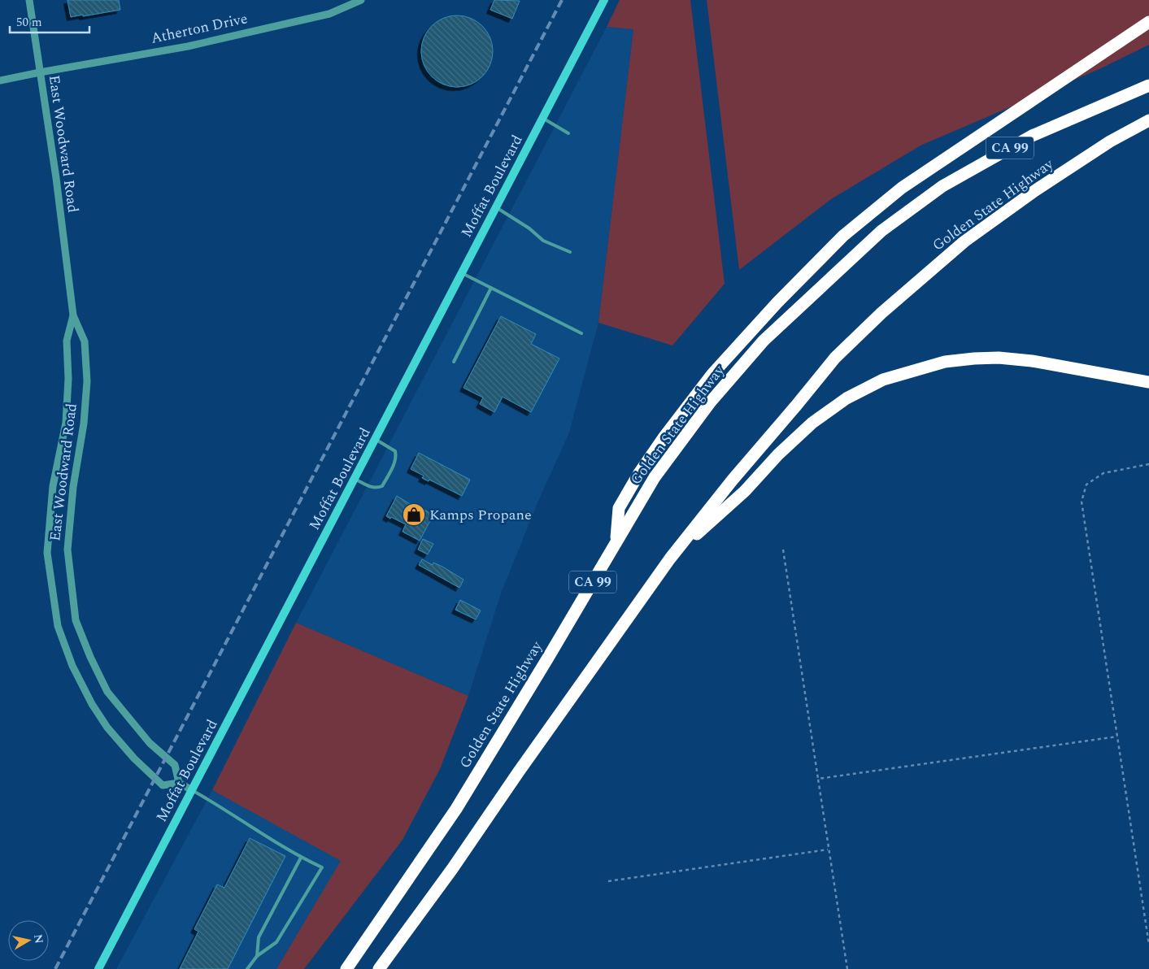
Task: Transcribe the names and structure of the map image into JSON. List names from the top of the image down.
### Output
{
  "streets": {
    "highway": ["CA 99", "Golden State Highway"],
    "main road": ["Moffat Boulevard"],
    "street": ["Atherton Drive", "East Woodward Road"]
  },
  "crossings": [
    ["Atherton Drive", "East Woodward Road"]
  ],
  "places": {
    "shop": ["Kamps Propane"]
  },
  "scale_bar": "50 m",
  "north": "right"
}
